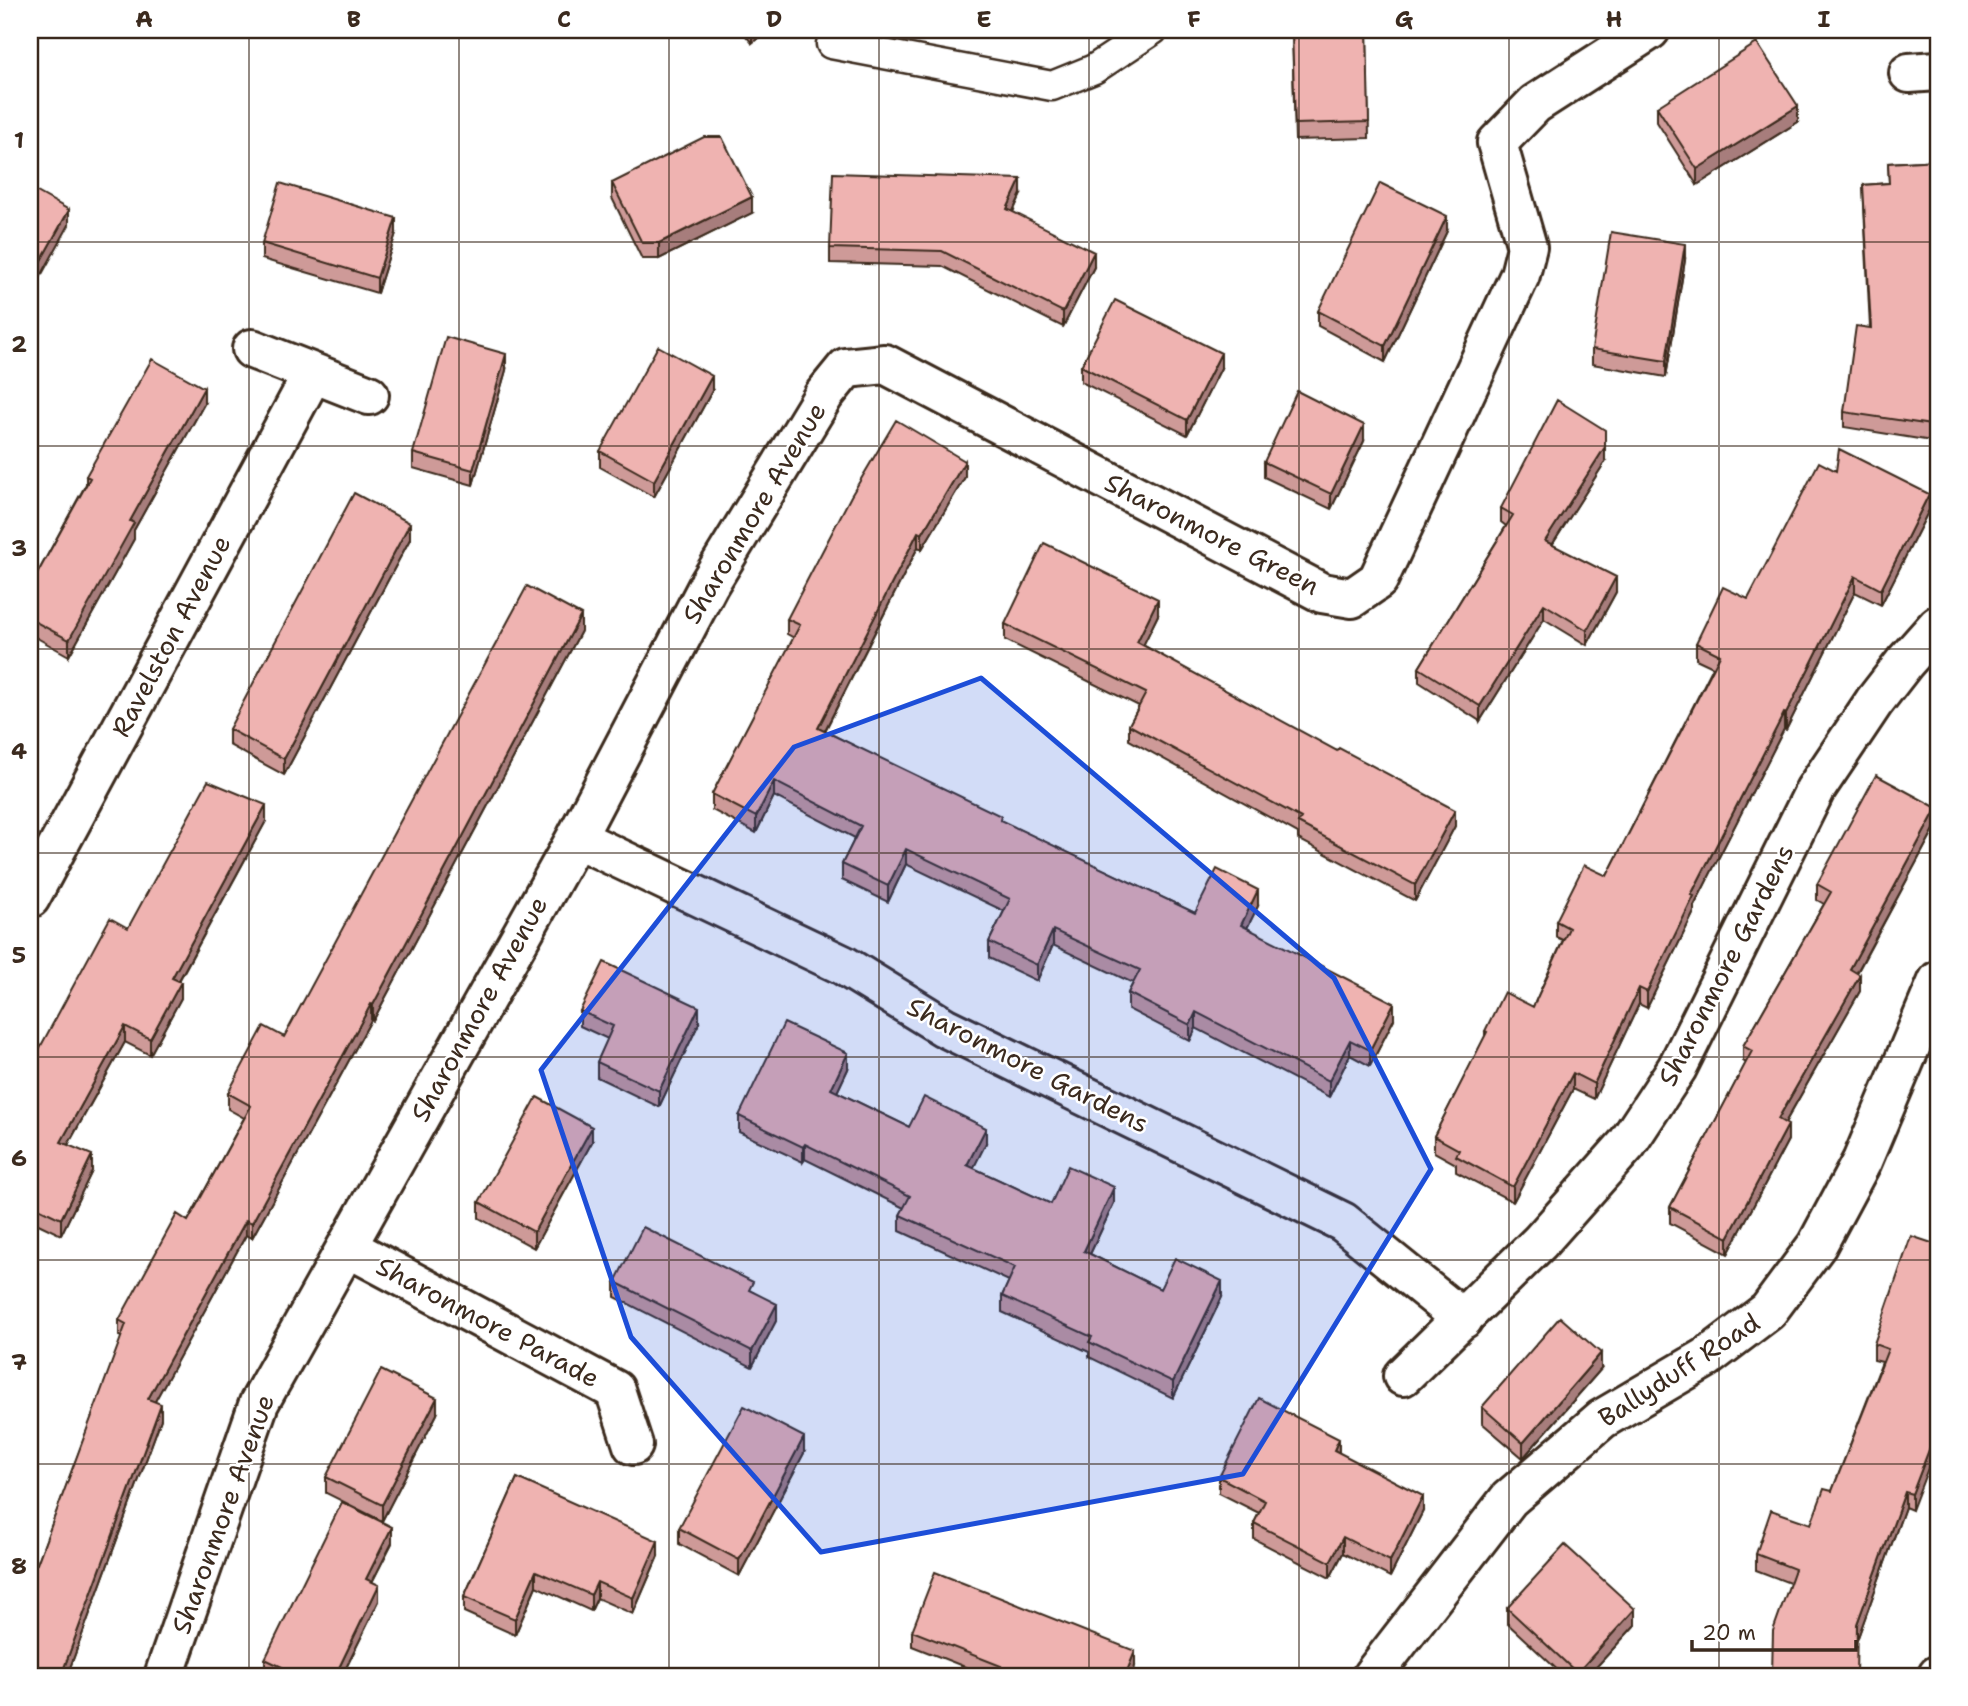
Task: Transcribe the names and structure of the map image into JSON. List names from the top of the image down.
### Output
{
  "streets": {
    "street": [
      "Sharonmore Avenue",
      "Sharonmore Green",
      "Ravelston Avenue",
      "Sharonmore Gardens",
      "Sharonmore Parade",
      "Ballyduff Road"
    ]
  },
  "crossings": [
    ["Sharonmore Avenue", "Sharonmore Green"],
    ["Sharonmore Avenue", "Sharonmore Gardens"],
    ["Sharonmore Avenue", "Sharonmore Parade"]
  ],
  "scale_bar": "20 m",
  "grid": {
    "columns": [
      "A",
      "B",
      "C",
      "D",
      "E",
      "F",
      "G",
      "H",
      "I"
    ],
    "rows": [
      "1",
      "2",
      "3",
      "4",
      "5",
      "6",
      "7",
      "8"
    ]
  }
}
